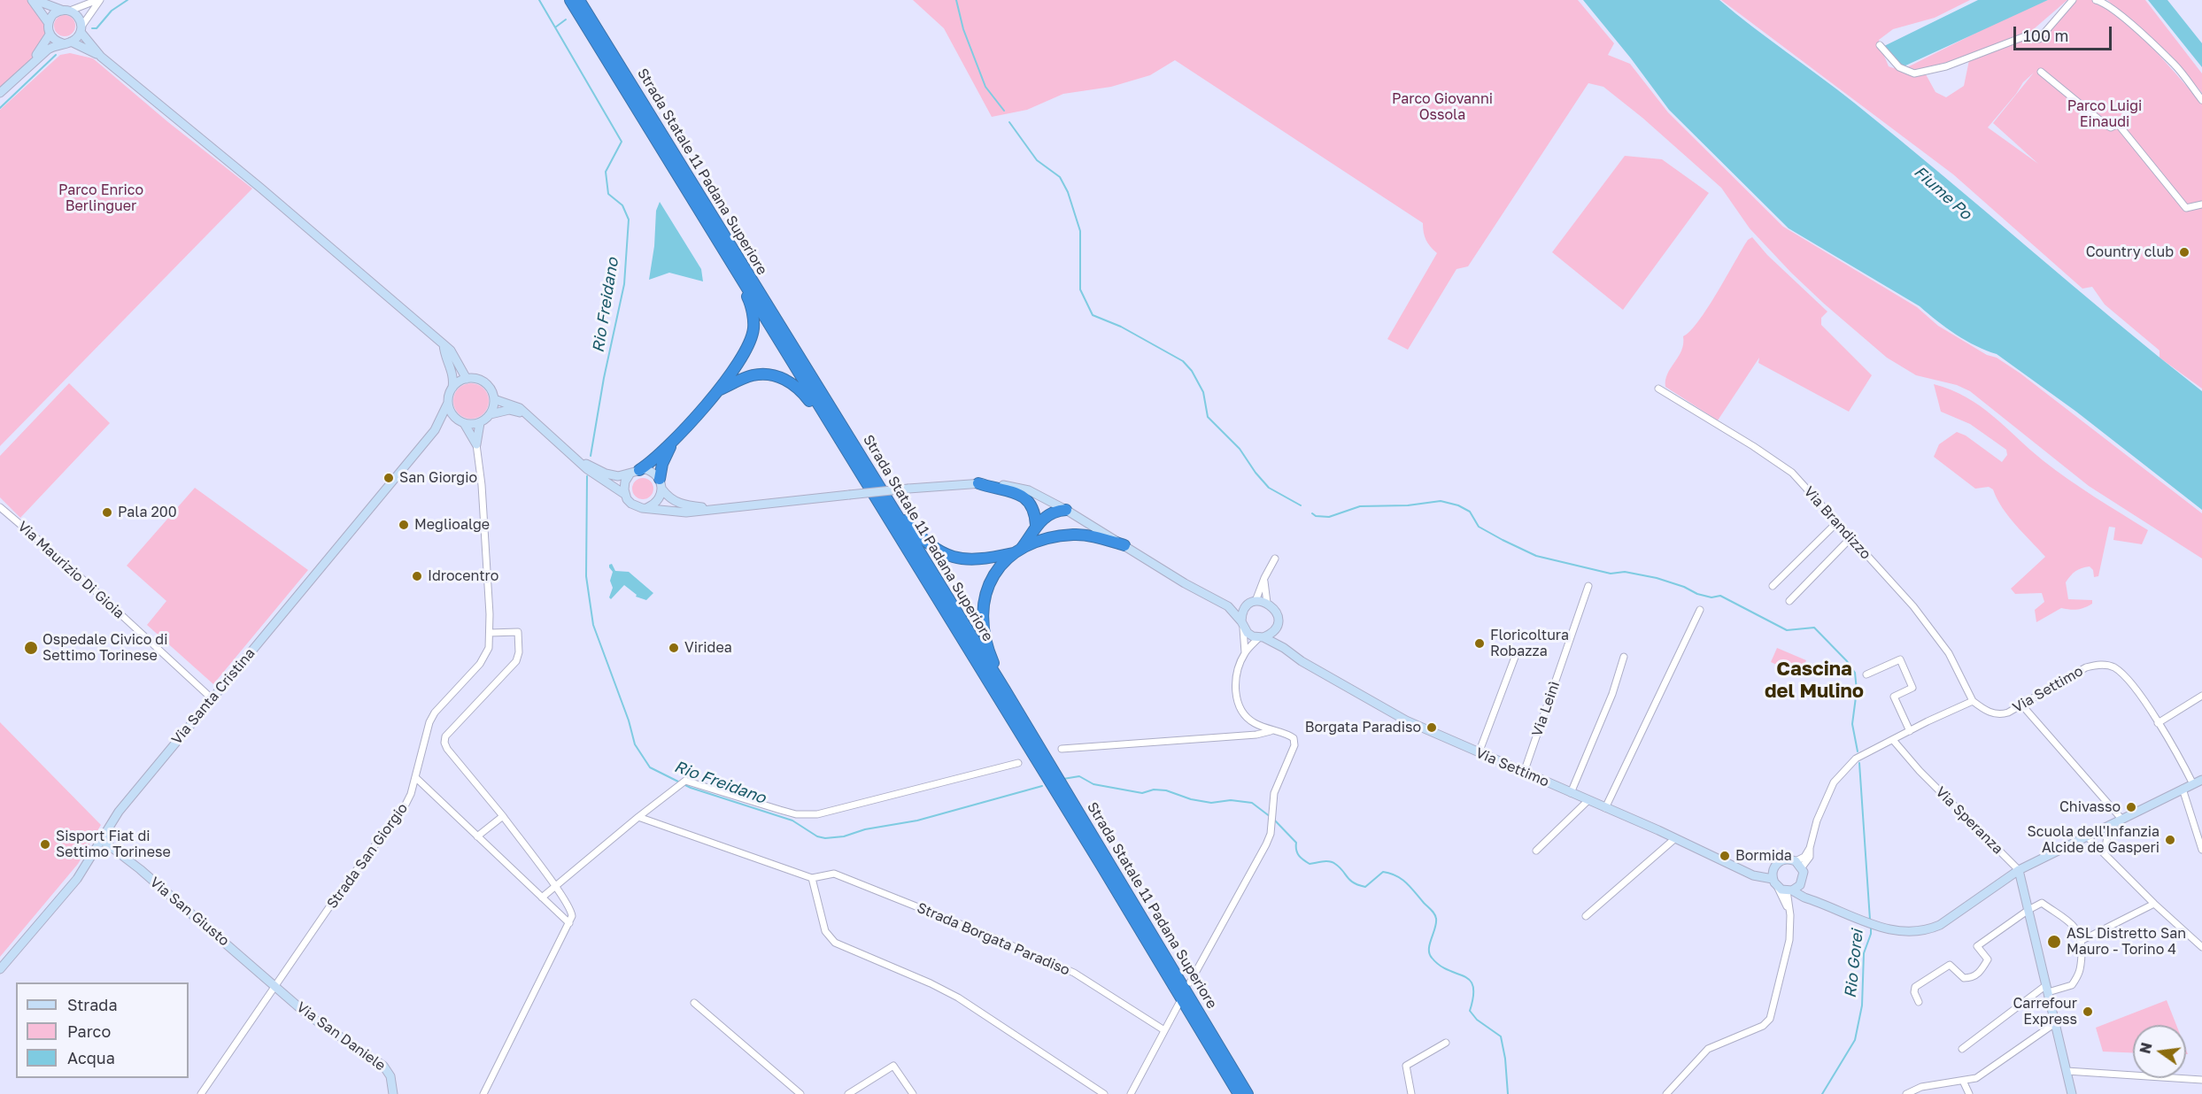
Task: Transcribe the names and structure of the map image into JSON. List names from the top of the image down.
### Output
{
  "streets": {
    "highway": ["Strada Statale 11 Padana Superiore"],
    "street": [
      "Via Brandizzo",
      "Via Maurizio Di Gioia",
      "Via Settimo",
      "Via Santa Cristina",
      "Via Leinì",
      "Via Speranza",
      "Strada San Giorgio",
      "Via San Giusto",
      "Strada Borgata Paradiso",
      "Via San Daniele"
    ]
  },
  "crossings": [
    ["Via Brandizzo", "Via Settimo"],
    ["Via Maurizio Di Gioia", "Via Santa Cristina"],
    ["Via Settimo", "Via Leinì"],
    ["Via Santa Cristina", "Strada San Giorgio"],
    ["Via Santa Cristina", "Via San Giusto"],
    ["Strada San Giorgio", "Via San Giusto"],
    ["Strada San Giorgio", "Via San Daniele"],
    ["Via San Giusto", "Via San Daniele"]
  ],
  "districts": ["Cascina del Mulino"],
  "water": ["Fiume Po", "Rio Freidano", "Rio Gorei"],
  "parks": ["Parco Giovanni Ossola", "Parco Luigi Einaudi", "Parco Enrico Berlinguer"],
  "places": [
    "Country club",
    "San Giorgio",
    "Pala 200",
    "Meglioalge",
    "Idrocentro",
    "Floricoltura Robazza",
    "Ospedale Civico di Settimo Torinese",
    "Viridea",
    "Borgata Paradiso",
    "Chivasso",
    "Scuola dell'Infanzia Alcide de Gasperi",
    "Sisport Fiat di Settimo Torinese",
    "Bormida",
    "ASL Distretto San Mauro - Torino 4",
    "Carrefour Express"
  ],
  "legend": ["Strada", "Parco", "Acqua"],
  "scale_bar": "100 m",
  "north": "left"
}
